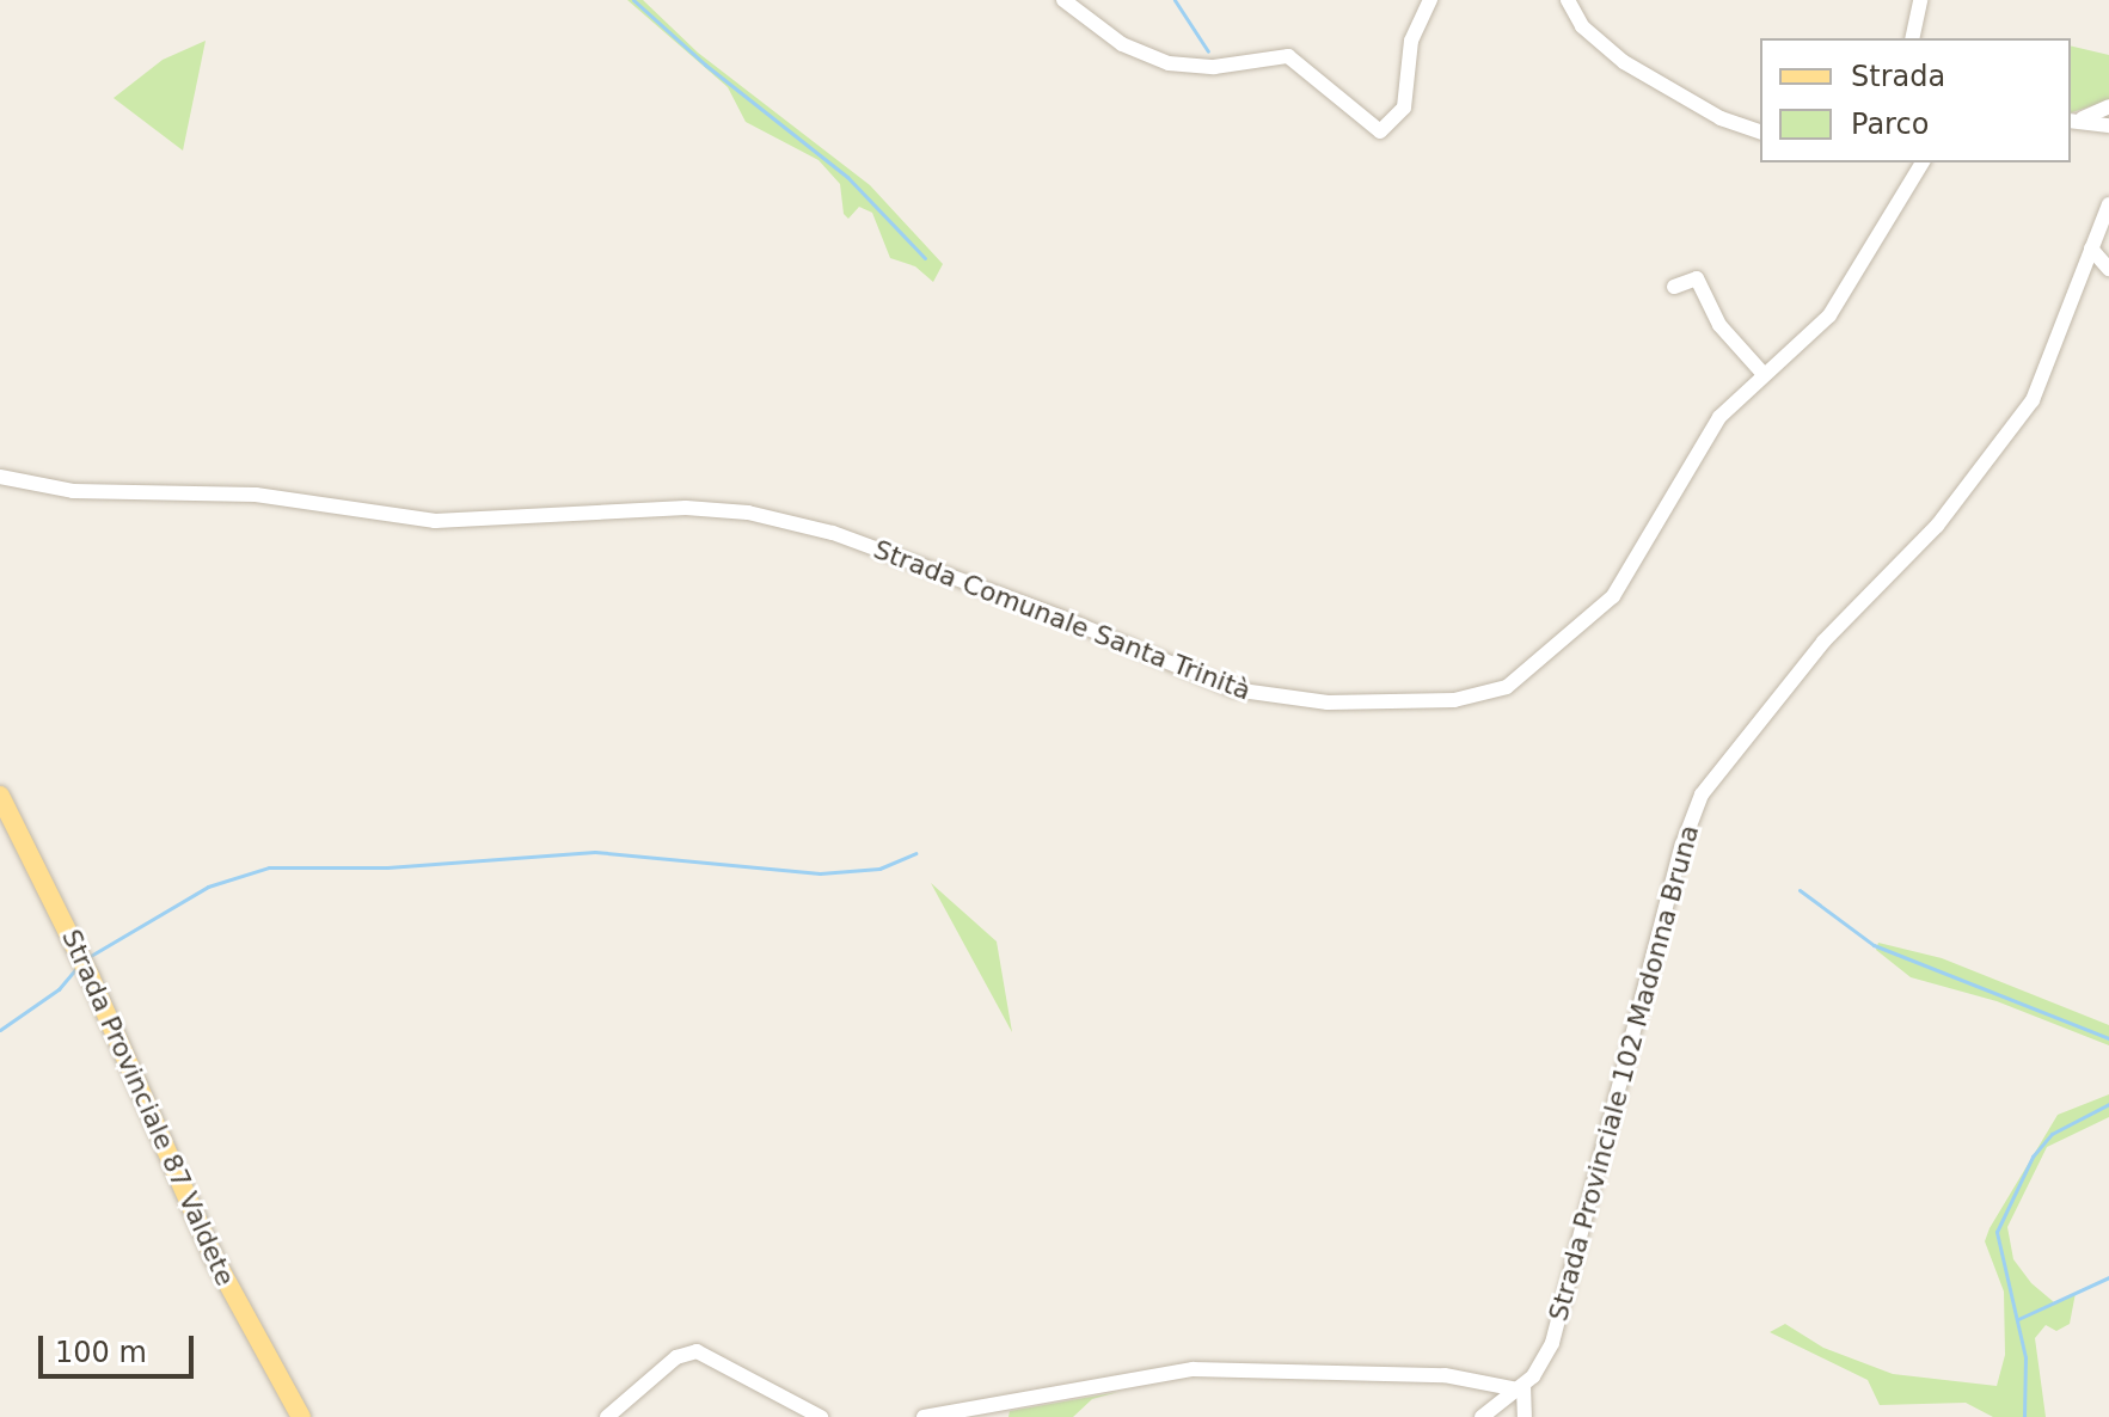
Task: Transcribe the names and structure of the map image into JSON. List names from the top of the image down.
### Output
{
  "streets": {
    "main road": ["Strada Provinciale 87 Valdete"],
    "street": ["Strada Comunale Santa Trinità", "Strada Provinciale 102 Madonna Bruna"]
  },
  "legend": ["Strada", "Parco"],
  "scale_bar": "100 m"
}
